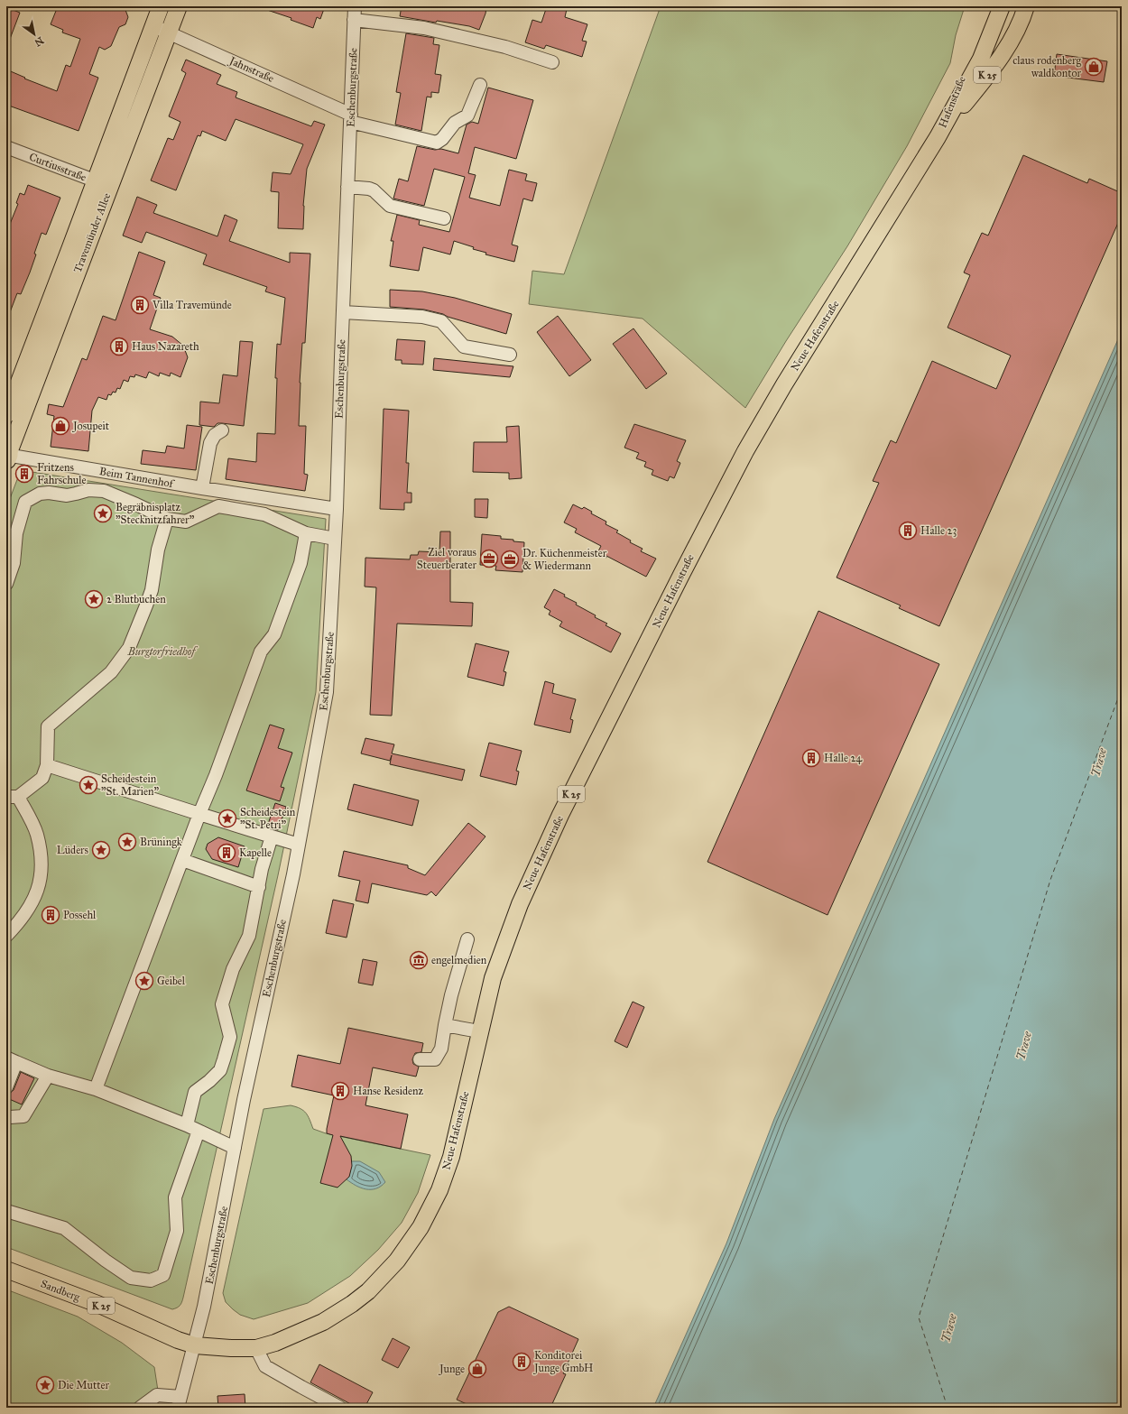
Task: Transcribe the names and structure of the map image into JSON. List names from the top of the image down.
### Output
{
  "streets": {
    "main road": [
      "K 25",
      "Hafenstraße",
      "Travemünder Allee",
      "Neue Hafenstraße",
      "Sandberg"
    ],
    "street": [
      "Jahnstraße",
      "Eschenburgstraße",
      "Curtiusstraße",
      "Beim Tannenhof"
    ]
  },
  "crossings": [
    ["Jahnstraße", "Eschenburgstraße"],
    ["Jahnstraße", "Travemünder Allee"],
    ["K 25", "Hafenstraße"],
    ["Eschenburgstraße", "Neue Hafenstraße"],
    ["Eschenburgstraße", "Beim Tannenhof"],
    ["Eschenburgstraße", "Sandberg"],
    ["Hafenstraße", "Neue Hafenstraße"],
    ["Curtiusstraße", "Travemünder Allee"],
    ["Travemünder Allee", "Beim Tannenhof"],
    ["Neue Hafenstraße", "Sandberg"]
  ],
  "water": ["Trave"],
  "parks": ["Burgtorfriedhof"],
  "places": {
    "shop": ["claus rodenberg waldkontor", "Josupeit", "Junge"],
    "building": [
      "Villa Travemünde",
      "Haus Nazareth",
      "Fritzens Fahrschule",
      "Halle 23",
      "Halle 24",
      "Kapelle",
      "Possehl",
      "Hanse Residenz",
      "Konditorei Junge GmbH"
    ],
    "place": [
      "Begräbnisplatz \"Stecknitzfahrer\"",
      "2 Blutbuchen",
      "Scheidestein \"St. Marien\"",
      "Scheidestein \"St. Petri\"",
      "Brüningk",
      "Lüders",
      "Geibel",
      "Die Mutter"
    ],
    "office": ["Ziel voraus Steuerberater", "Dr. Küchenmeister & Wiedermann"],
    "museum": ["engelmedien"]
  },
  "north": "bottom right"
}
